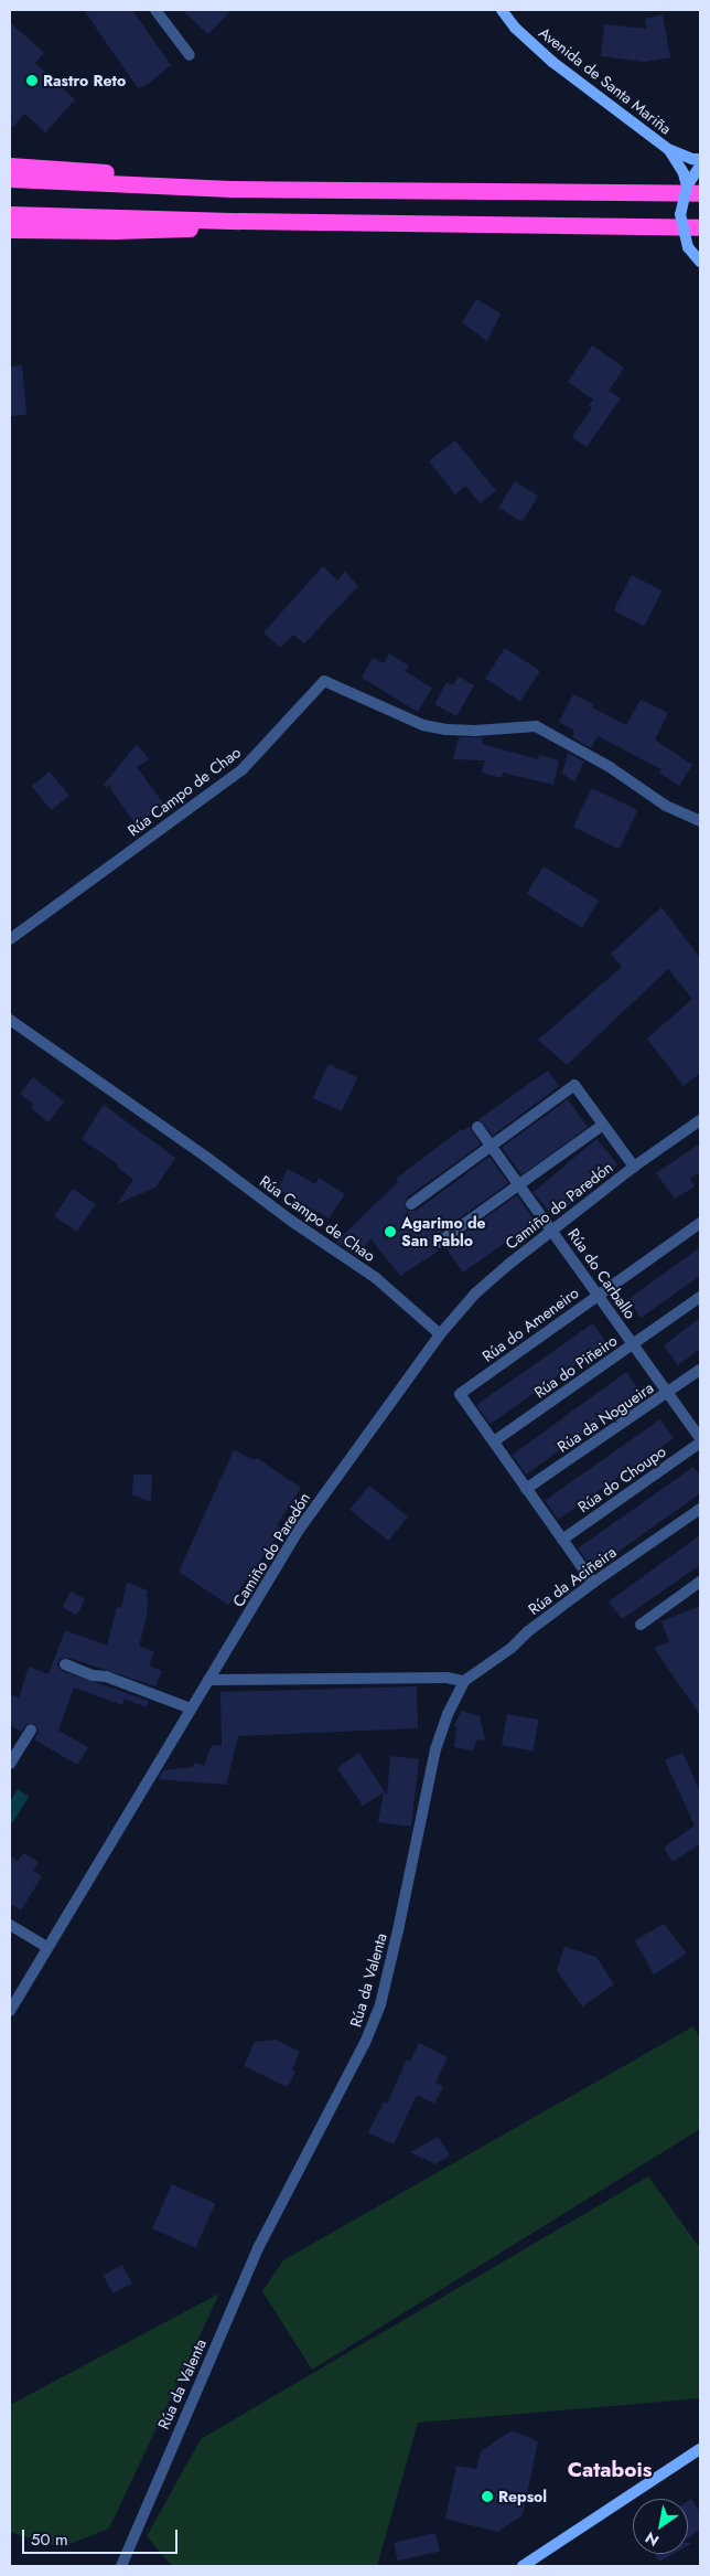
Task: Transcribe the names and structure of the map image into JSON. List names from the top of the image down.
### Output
{
  "streets": {
    "street": [
      "Avenida de Santa Mariña",
      "Rúa Campo de Chao",
      "Camiño do Paredón",
      "Rúa do Carballo",
      "Rúa do Ameneiro",
      "Rúa do Piñeiro",
      "Rúa da Nogueira",
      "Rúa do Choupo",
      "Rúa da Aciñeira",
      "Rúa da Valenta"
    ]
  },
  "crossings": [
    ["Rúa Campo de Chao", "Camiño do Paredón"],
    ["Camiño do Paredón", "Rúa do Carballo"],
    ["Rúa do Carballo", "Rúa do Ameneiro"],
    ["Rúa do Carballo", "Rúa do Piñeiro"],
    ["Rúa do Carballo", "Rúa da Nogueira"],
    ["Rúa do Ameneiro", "Rúa do Piñeiro"],
    ["Rúa da Aciñeira", "Rúa da Valenta"]
  ],
  "districts": ["Catabois"],
  "places": ["Rastro Reto", "Agarimo de San Pablo", "Repsol"],
  "scale_bar": "50 m",
  "north": "bottom left"
}
